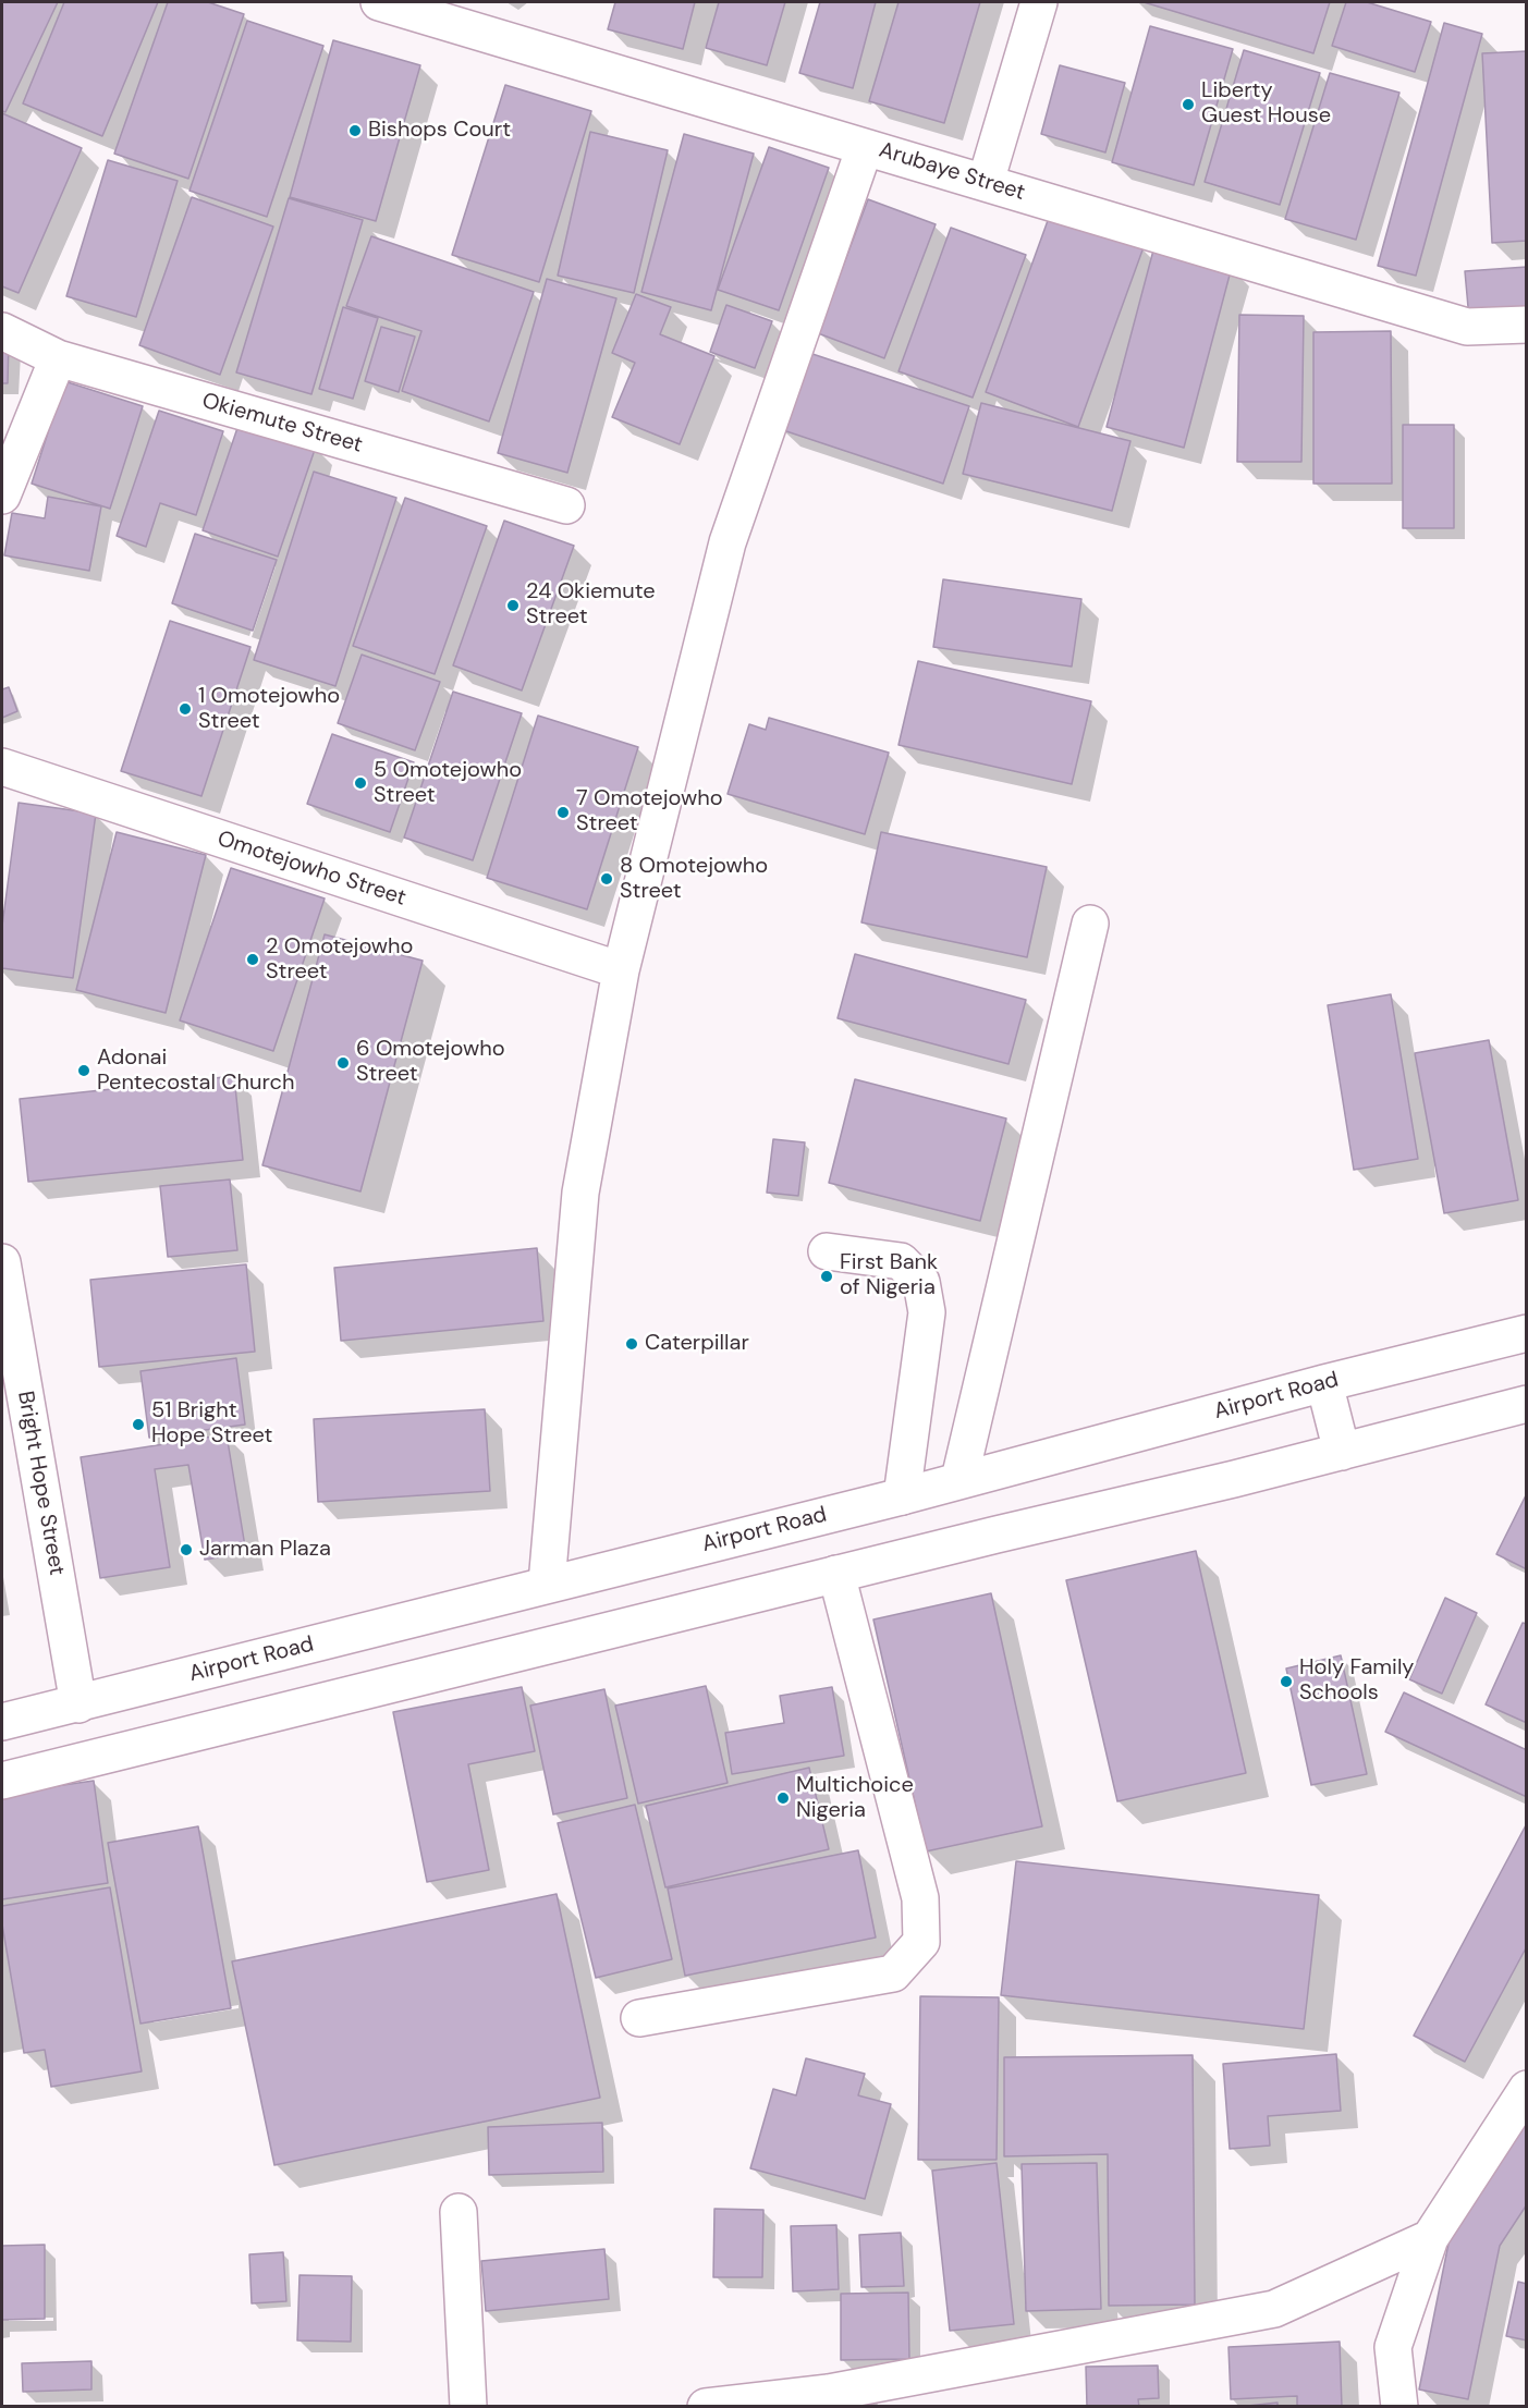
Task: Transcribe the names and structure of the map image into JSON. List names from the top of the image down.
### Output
{
  "streets": {
    "street": [
      "Arubaye Street",
      "Okiemute Street",
      "Omotejowho Street",
      "Airport Road",
      "Bright Hope Street"
    ]
  },
  "crossings": [
    ["Airport Road", "Bright Hope Street"]
  ],
  "places": [
    "Liberty Guest House",
    "Bishops Court",
    "24 Okiemute Street",
    "1 Omotejowho Street",
    "5 Omotejowho Street",
    "7 Omotejowho Street",
    "8 Omotejowho Street",
    "2 Omotejowho Street",
    "6 Omotejowho Street",
    "Adonai Pentecostal Church",
    "First Bank of Nigeria",
    "Caterpillar",
    "51 Bright Hope Street",
    "Jarman Plaza",
    "Holy Family Schools",
    "Multichoice Nigeria"
  ]
}
